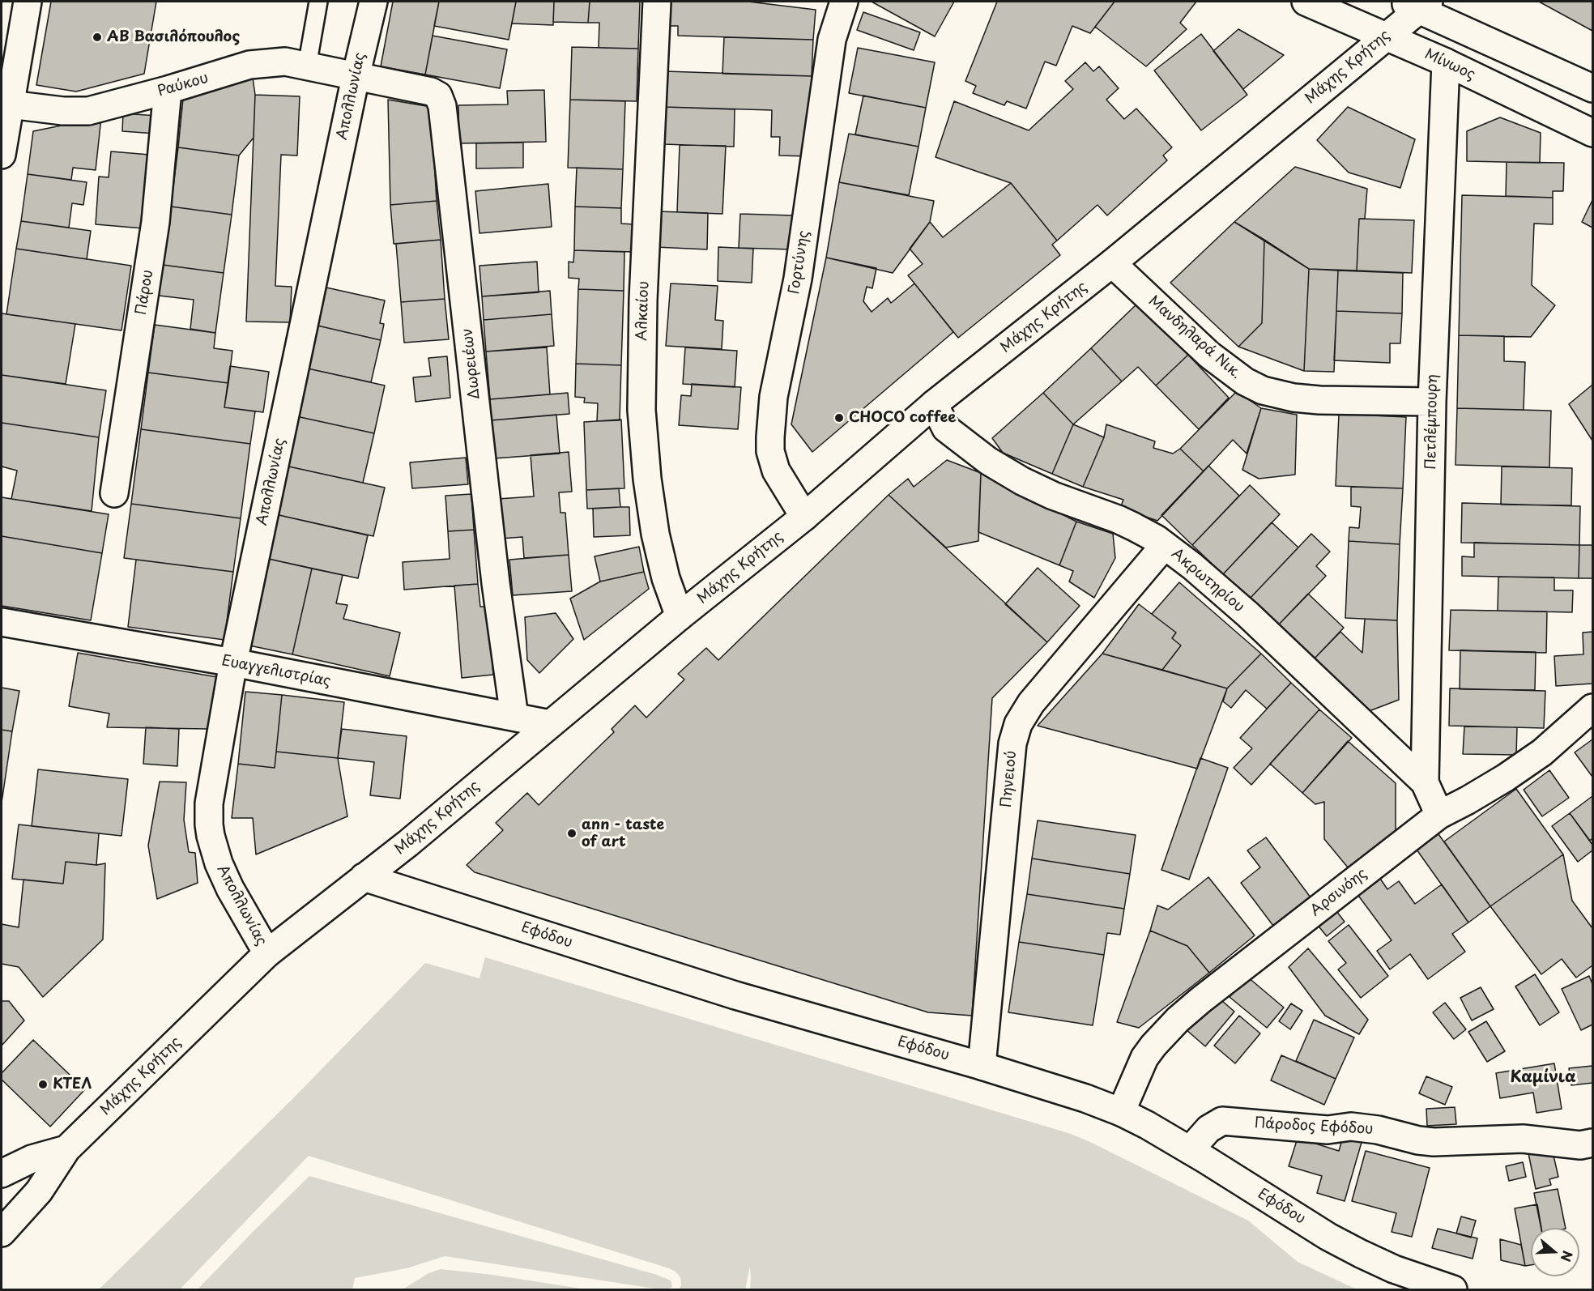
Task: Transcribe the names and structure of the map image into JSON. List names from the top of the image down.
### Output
{
  "streets": {
    "street": [
      "Μίνωος",
      "Μάχης Κρήτης",
      "Ραύκου",
      "Απολλωνίας",
      "Γορτύνης",
      "Πάρου",
      "Αλκαίου",
      "Μανδηλαρά Νικ.",
      "Δωρειέων",
      "Πετλέμπουρη",
      "Ακρωτηρίου",
      "Ευαγγελιστρίας",
      "Πηνειού",
      "Αρσινόης",
      "Εφόδου",
      "Πάροδος Εφόδου"
    ]
  },
  "crossings": [
    ["Μίνωος", "Μάχης Κρήτης"],
    ["Μίνωος", "Πετλέμπουρη"],
    ["Μάχης Κρήτης", "Απολλωνίας"],
    ["Μάχης Κρήτης", "Γορτύνης"],
    ["Μάχης Κρήτης", "Αλκαίου"],
    ["Μάχης Κρήτης", "Μανδηλαρά Νικ."],
    ["Μάχης Κρήτης", "Ακρωτηρίου"],
    ["Μάχης Κρήτης", "Ευαγγελιστρίας"],
    ["Μάχης Κρήτης", "Εφόδου"],
    ["Ραύκου", "Απολλωνίας"],
    ["Ραύκου", "Πάρου"],
    ["Ραύκου", "Δωρειέων"],
    ["Απολλωνίας", "Δωρειέων"],
    ["Απολλωνίας", "Ευαγγελιστρίας"],
    ["Μανδηλαρά Νικ.", "Πετλέμπουρη"],
    ["Δωρειέων", "Ευαγγελιστρίας"],
    ["Πετλέμπουρη", "Ακρωτηρίου"],
    ["Ακρωτηρίου", "Πηνειού"],
    ["Ακρωτηρίου", "Αρσινόης"],
    ["Πηνειού", "Εφόδου"],
    ["Αρσινόης", "Εφόδου"],
    ["Εφόδου", "Πάροδος Εφόδου"]
  ],
  "districts": ["Καμίνια"],
  "places": [
    "ΑΒ Βασιλόπουλος",
    "CHOCO coffee",
    "ann - taste of art",
    "ΚΤΕΛ"
  ],
  "north": "right"
}
